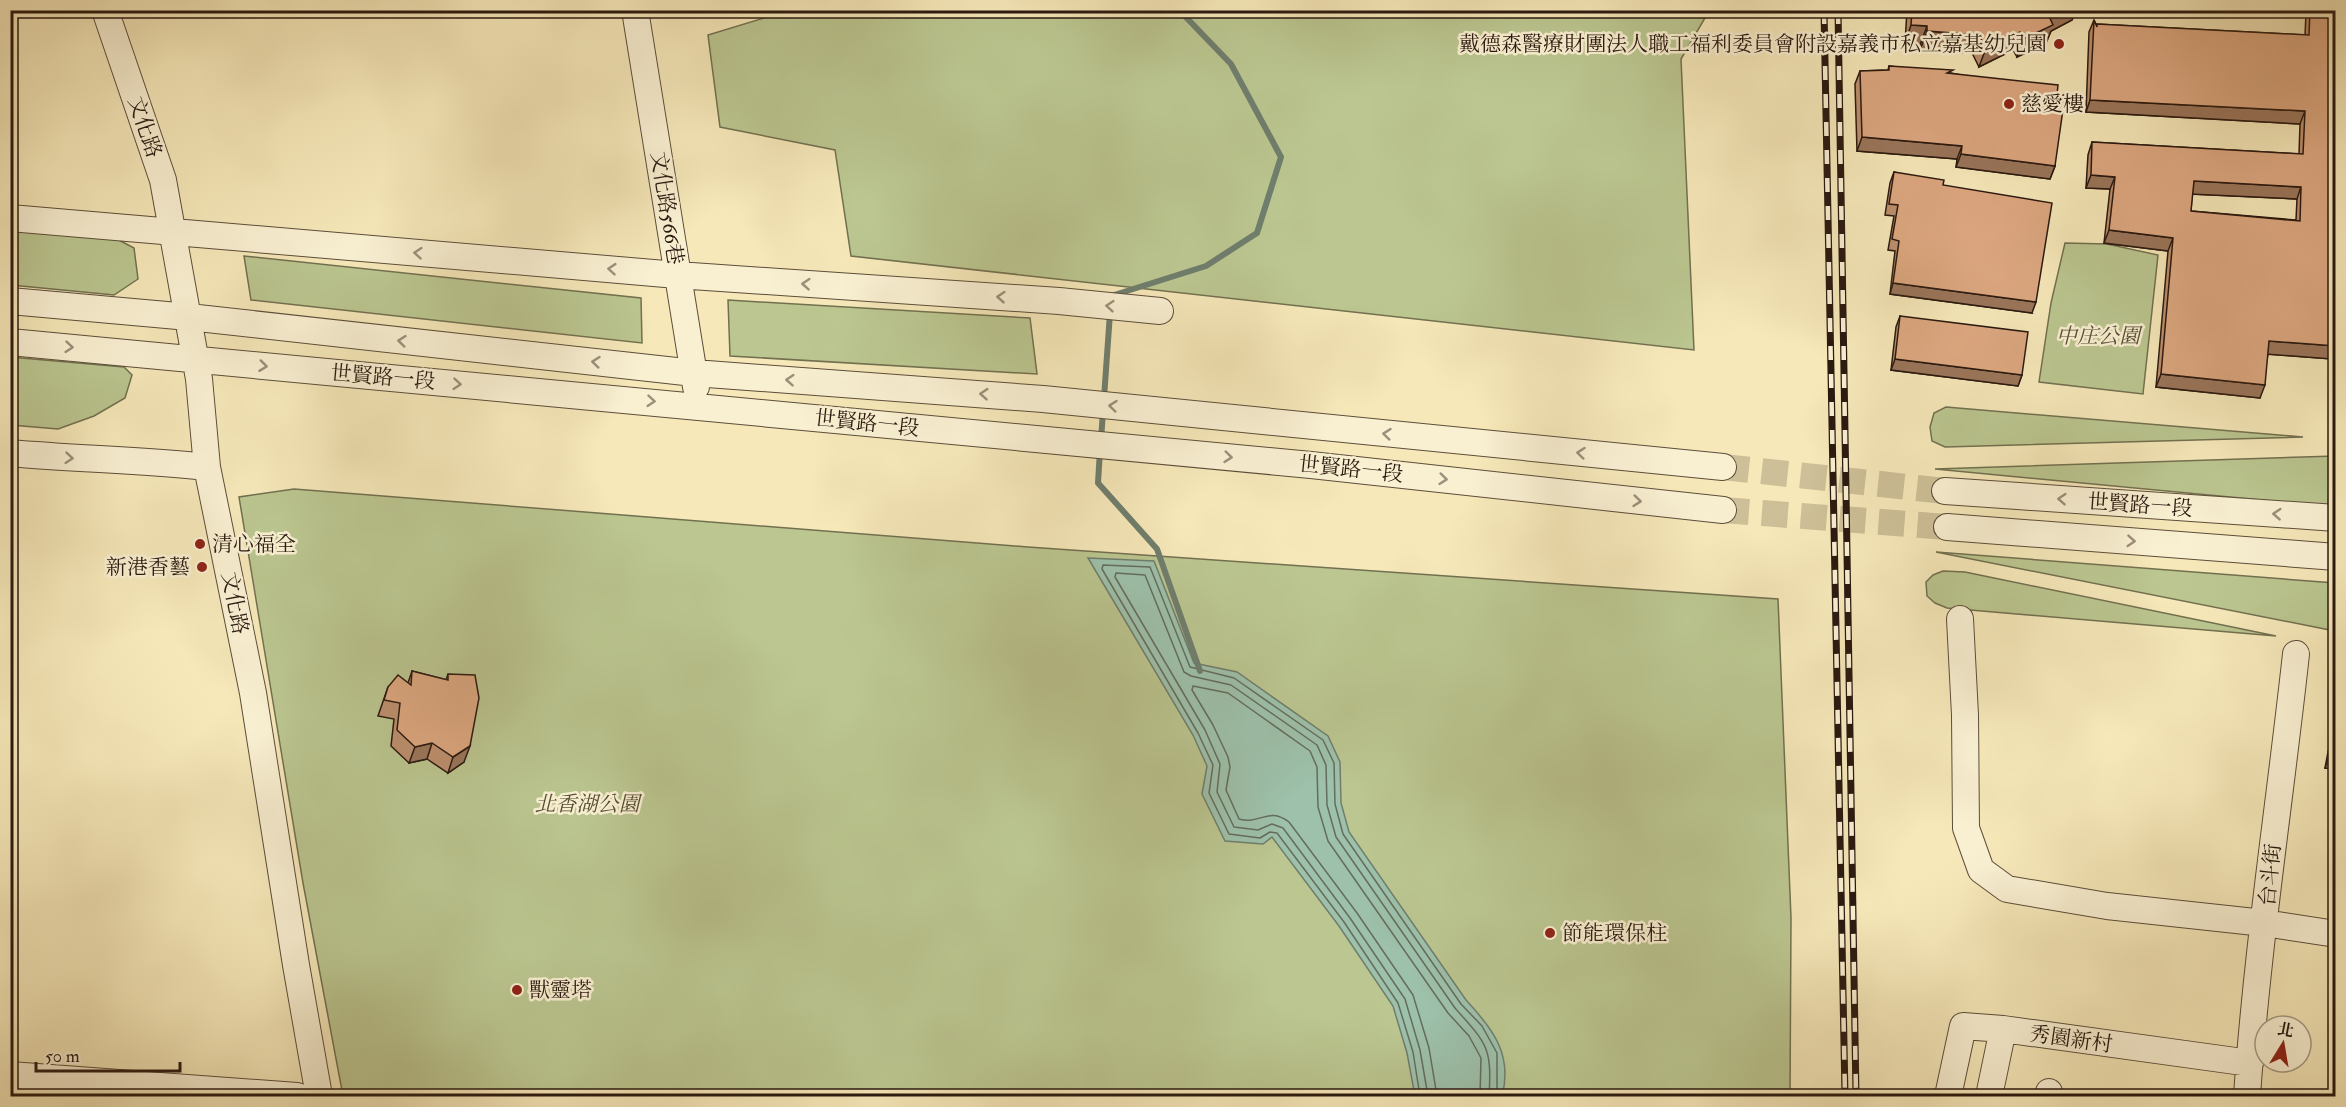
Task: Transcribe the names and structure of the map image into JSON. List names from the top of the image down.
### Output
{
  "streets": {
    "street": [
      "文化路",
      "文化路566巷",
      "世賢路一段",
      "台斗街",
      "秀園新村"
    ]
  },
  "crossings": [
    ["文化路", "世賢路一段"],
    ["文化路566巷", "世賢路一段"],
    ["台斗街", "秀園新村"]
  ],
  "parks": ["中庄公園", "北香湖公園"],
  "places": [
    "戴德森醫療財團法人職工福利委員會附設嘉義市私立嘉基幼兒園",
    "慈愛樓",
    "清心福全",
    "新港香藝",
    "節能環保柱",
    "獸靈塔"
  ],
  "scale_bar": "50 m",
  "north": "top"
}
